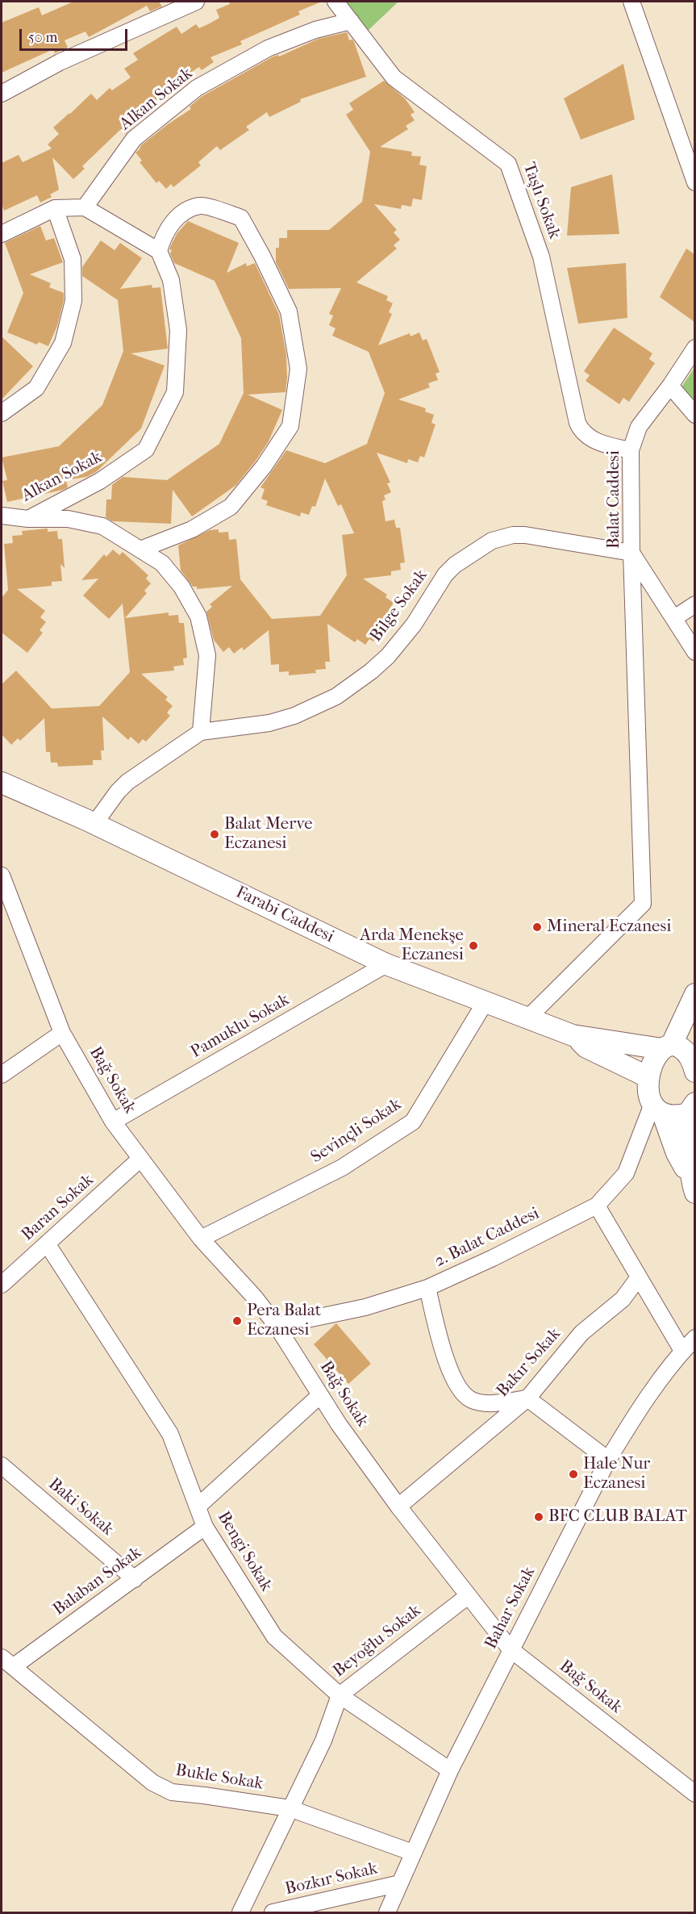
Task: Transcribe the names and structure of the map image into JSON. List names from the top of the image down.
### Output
{
  "streets": {
    "main road": ["Farabi Caddesi"],
    "street": [
      "Alkan Sokak",
      "Taşlı Sokak",
      "Balat Caddesi",
      "Bilge Sokak",
      "Pamuklu Sokak",
      "Bağ Sokak",
      "Sevinçli Sokak",
      "Baran Sokak",
      "2. Balat Caddesi",
      "Bakır Sokak",
      "Baki Sokak",
      "Bengi Sokak",
      "Balaban Sokak",
      "Bahar Sokak",
      "Beyoğlu Sokak",
      "Bukle Sokak",
      "Bozkır Sokak"
    ]
  },
  "crossings": [
    ["Alkan Sokak", "Taşlı Sokak"],
    ["Taşlı Sokak", "Balat Caddesi"],
    ["Balat Caddesi", "Bilge Sokak"],
    ["Bilge Sokak", "Farabi Caddesi"],
    ["Farabi Caddesi", "Pamuklu Sokak"],
    ["Farabi Caddesi", "Sevinçli Sokak"],
    ["Pamuklu Sokak", "Bağ Sokak"],
    ["Bağ Sokak", "Sevinçli Sokak"],
    ["Bağ Sokak", "Baran Sokak"],
    ["Bağ Sokak", "2. Balat Caddesi"],
    ["Bağ Sokak", "Bakır Sokak"],
    ["Bağ Sokak", "Bahar Sokak"],
    ["Bağ Sokak", "Beyoğlu Sokak"],
    ["Baran Sokak", "Bengi Sokak"],
    ["Baki Sokak", "Balaban Sokak"],
    ["Bengi Sokak", "Balaban Sokak"],
    ["Bengi Sokak", "Bahar Sokak"],
    ["Bengi Sokak", "Beyoğlu Sokak"],
    ["Balaban Sokak", "Bukle Sokak"],
    ["Bahar Sokak", "Bukle Sokak"],
    ["Bahar Sokak", "Bozkır Sokak"],
    ["Beyoğlu Sokak", "Bukle Sokak"]
  ],
  "places": [
    "Balat Merve Eczanesi",
    "Mineral Eczanesi",
    "Arda Menekşe Eczanesi",
    "Pera Balat Eczanesi",
    "Hale Nur Eczanesi",
    "BFC CLUB BALAT"
  ],
  "scale_bar": "50 m"
}
